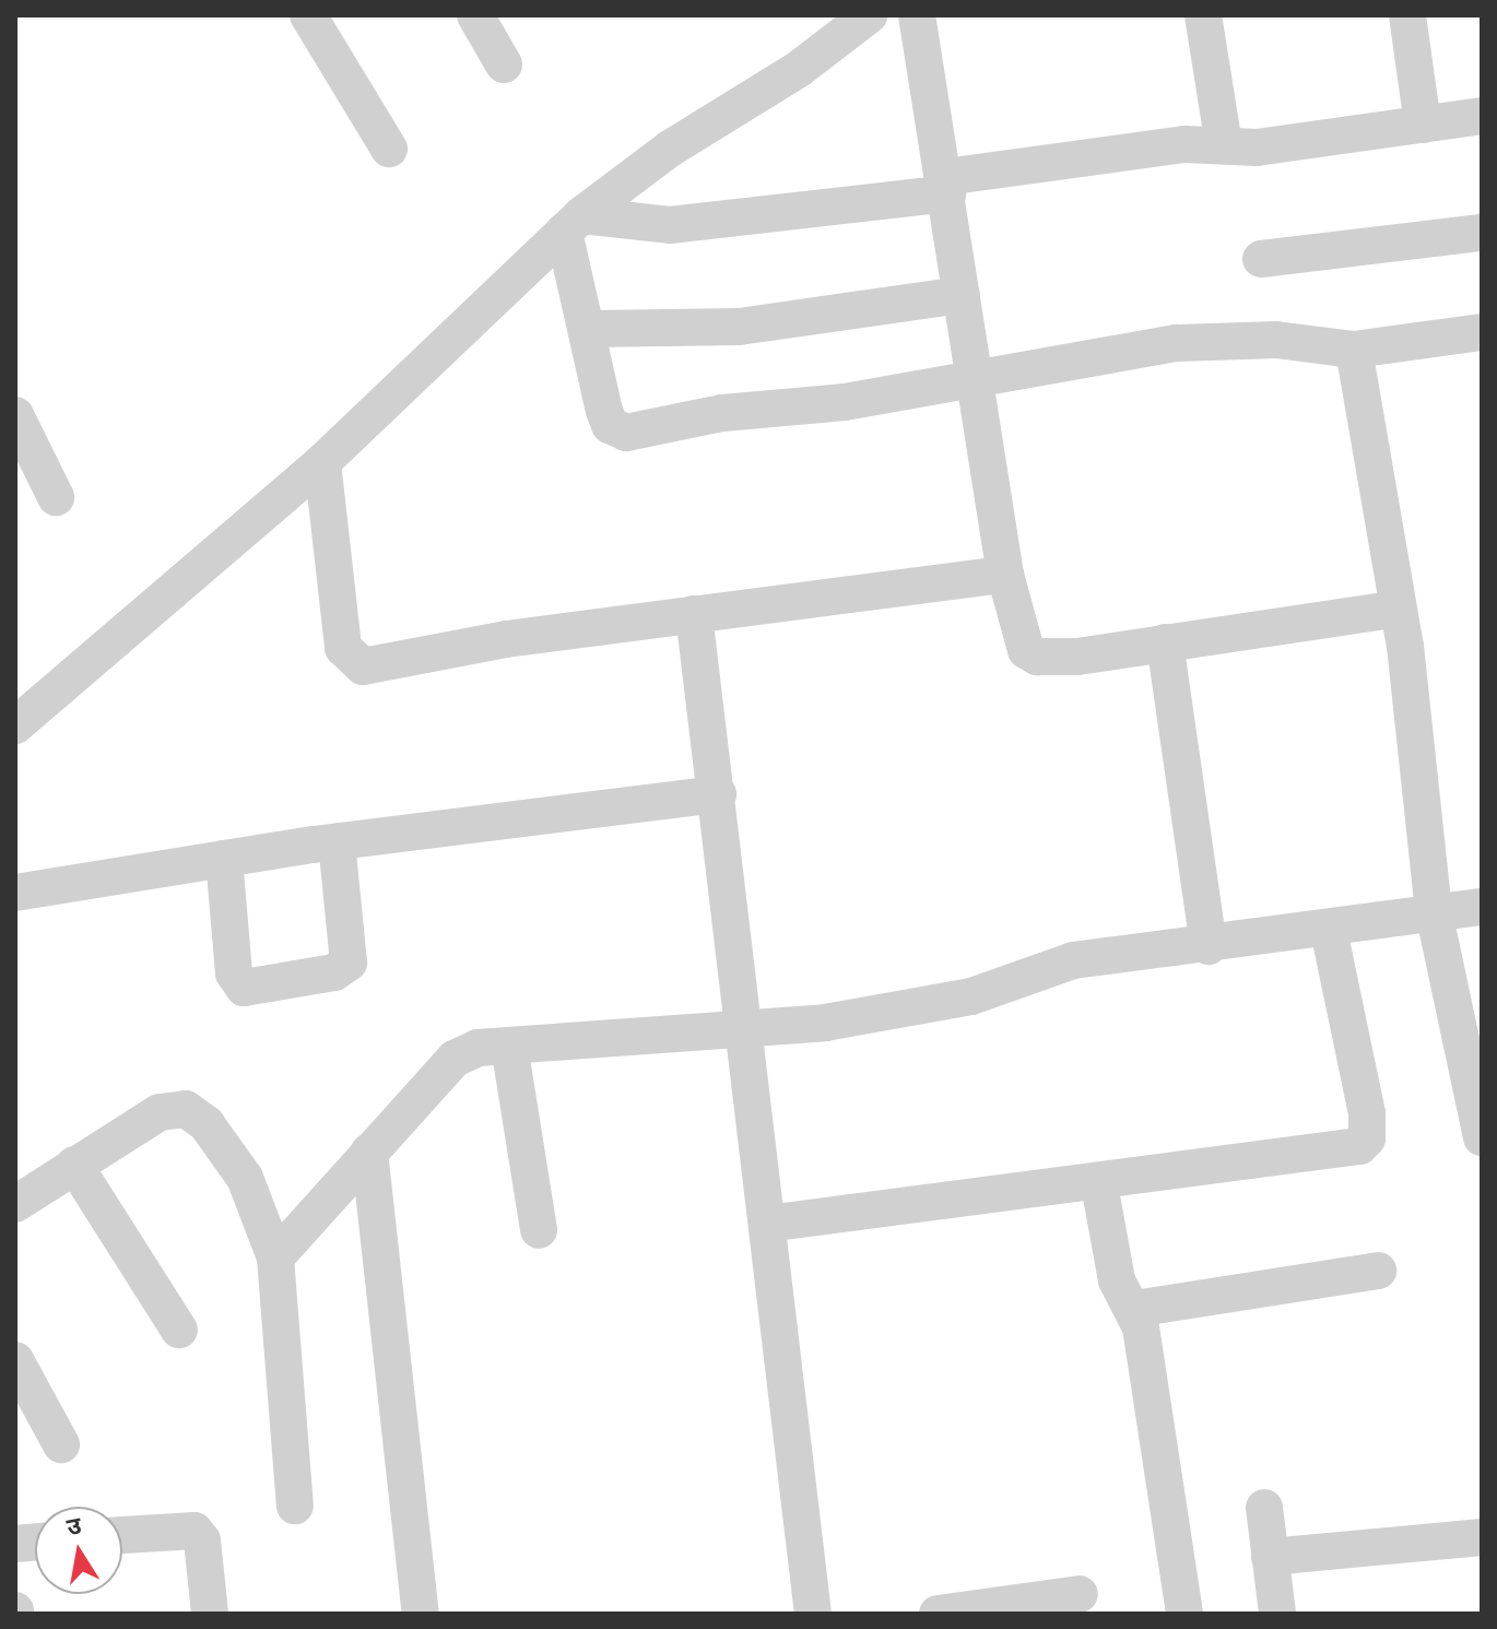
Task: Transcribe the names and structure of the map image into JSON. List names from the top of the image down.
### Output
{
  "north": "top"
}
